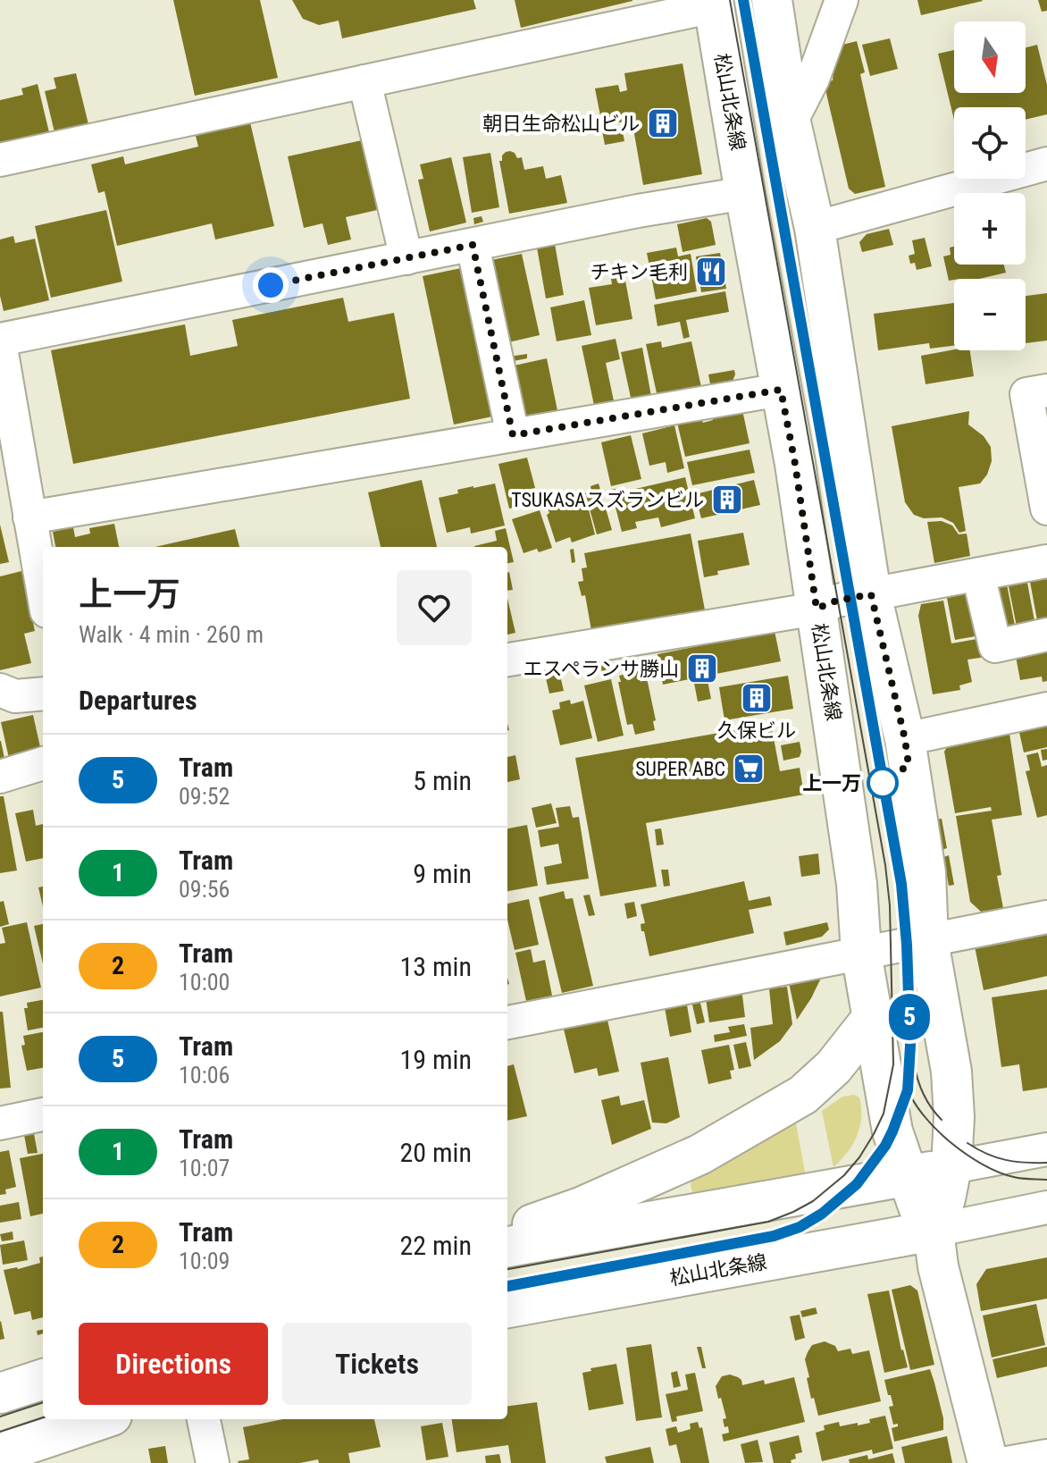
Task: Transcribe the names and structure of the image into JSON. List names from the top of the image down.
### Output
{
  "streets": {
    "main road": ["松山北条線"]
  },
  "places": {
    "building": [
      "朝日生命松山ビル",
      "TSUKASAスズランビル",
      "エスペランサ勝山",
      "久保ビル"
    ],
    "restaurant": ["チキン毛利"],
    "supermarket": ["SUPER ABC"],
    "other": ["上一万"]
  },
  "lines": ["tram line 5"],
  "north": "bottom",
  "page": {
    "on_map": "5",
    "map_buttons": ["+", "−"],
    "heading": [
      ["上一万", "Walk · 4 min · 260 m"],
      "Departures"
    ],
    "list": [
      {
        "mark": "5",
        "name": "Tram",
        "note": "09:52",
        "value": "5 min"
      },
      {
        "mark": "1",
        "name": "Tram",
        "note": "09:56",
        "value": "9 min"
      },
      {
        "mark": "2",
        "name": "Tram",
        "note": "10:00",
        "value": "13 min"
      },
      {
        "mark": "5",
        "name": "Tram",
        "note": "10:06",
        "value": "19 min"
      },
      {
        "mark": "1",
        "name": "Tram",
        "note": "10:07",
        "value": "20 min"
      },
      {
        "mark": "2",
        "name": "Tram",
        "note": "10:09",
        "value": "22 min"
      }
    ],
    "buttons": ["Directions", "Tickets"]
  }
}
